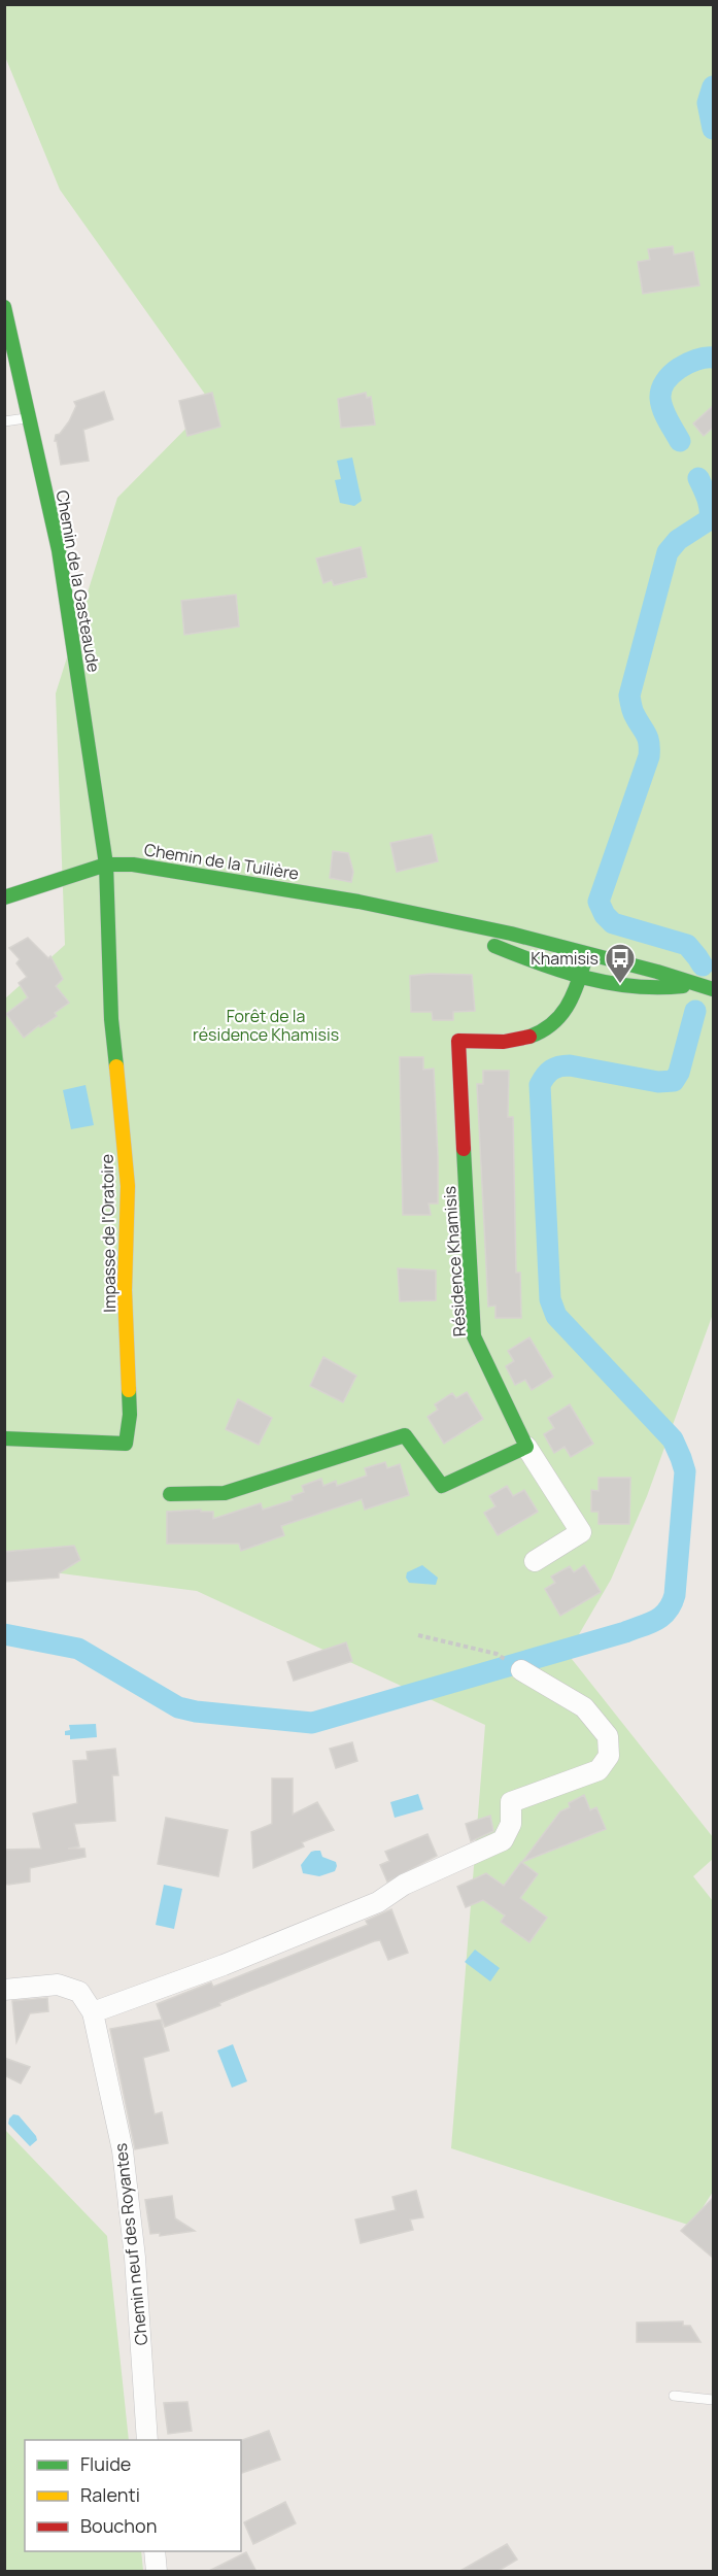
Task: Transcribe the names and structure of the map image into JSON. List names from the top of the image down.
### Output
{
  "streets": {
    "street": [
      "Chemin de la Gasteaude",
      "Chemin de la Tuilière",
      "Impasse de l'Oratoire",
      "Résidence Khamisis",
      "Chemin neuf des Royantes"
    ]
  },
  "crossings": [
    ["Chemin de la Gasteaude", "Chemin de la Tuilière"],
    ["Chemin de la Gasteaude", "Impasse de l'Oratoire"],
    ["Chemin de la Tuilière", "Impasse de l'Oratoire"]
  ],
  "parks": ["Forêt de la résidence Khamisis"],
  "places": {
    "bus stop": ["Khamisis"]
  },
  "legend": ["Fluide", "Ralenti", "Bouchon"]
}
